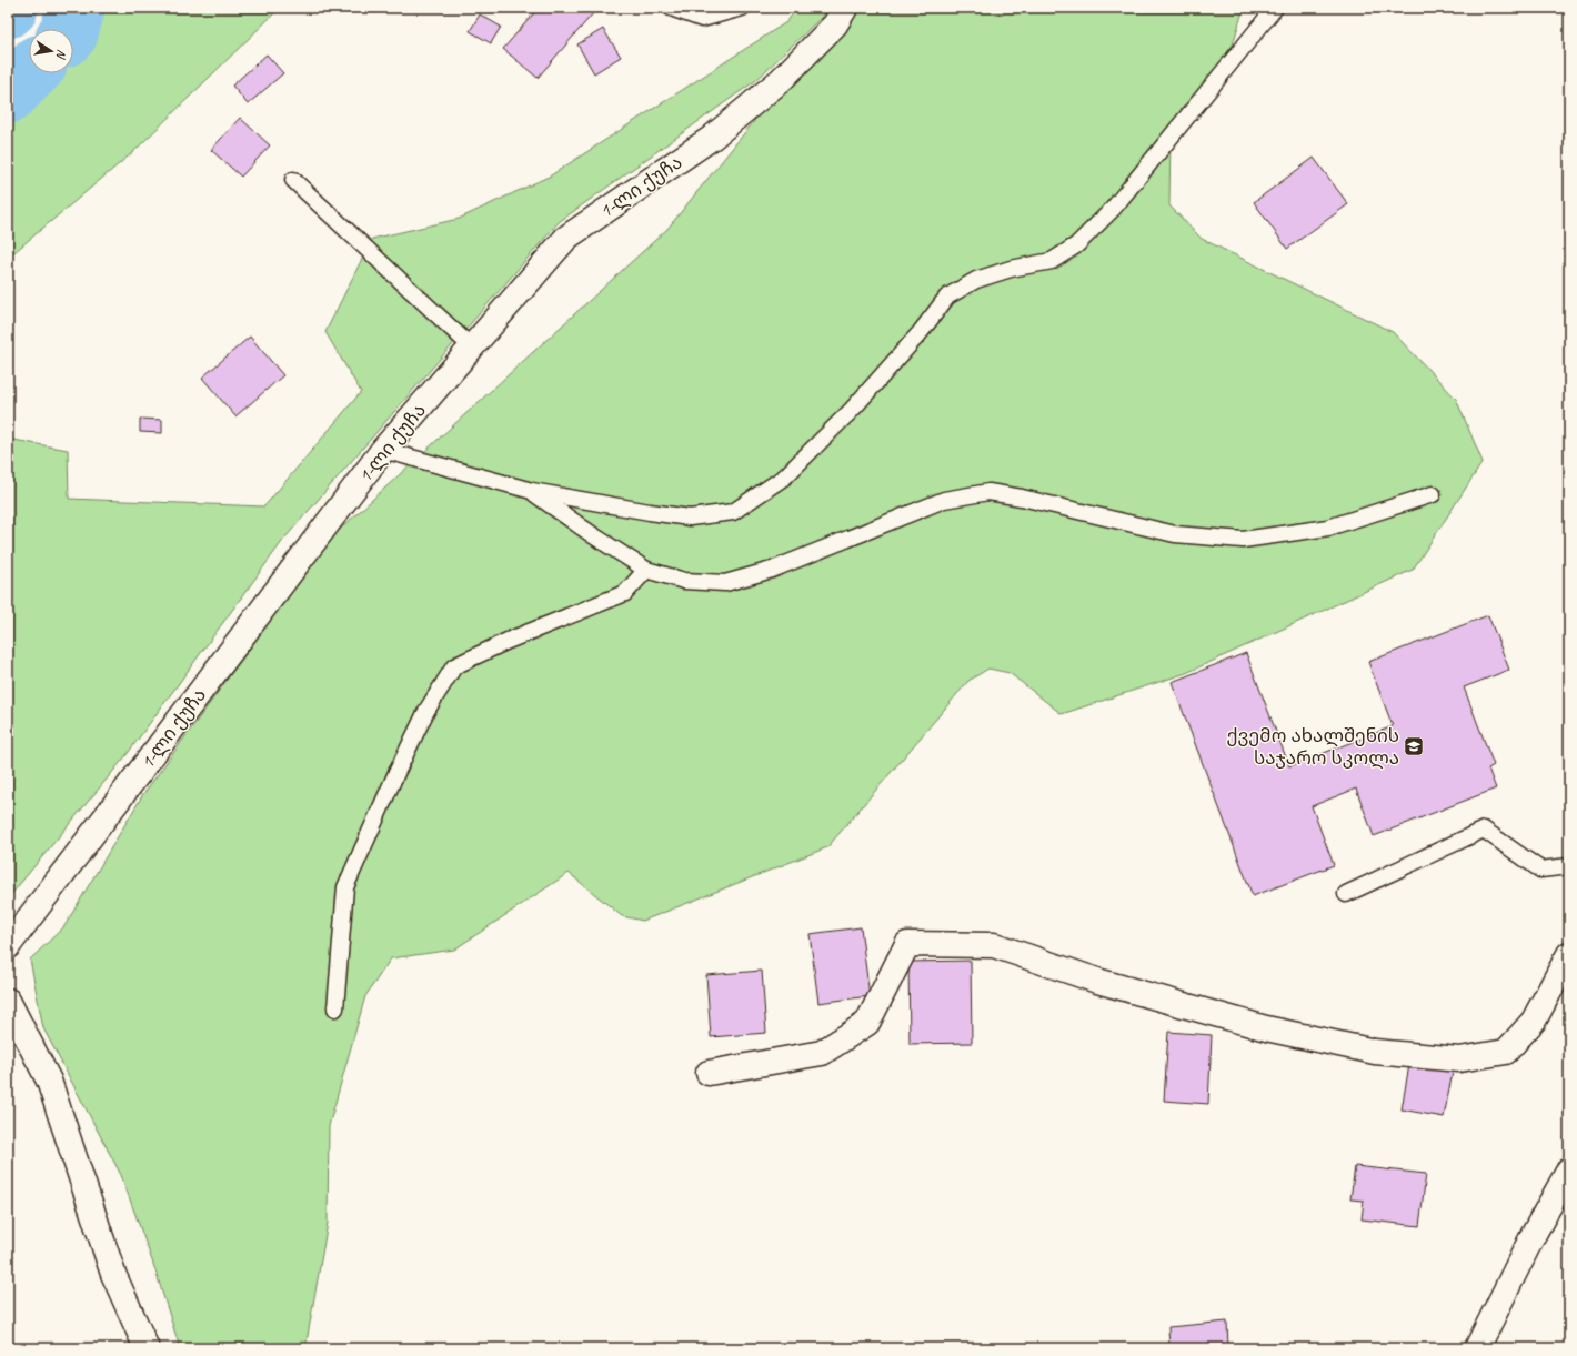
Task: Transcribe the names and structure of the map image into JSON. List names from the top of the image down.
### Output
{
  "streets": {
    "street": ["1-ლი ქუჩა"]
  },
  "places": {
    "school or university": ["ქვემო ახალშენის საჯარო სკოლა"]
  },
  "north": "right"
}
